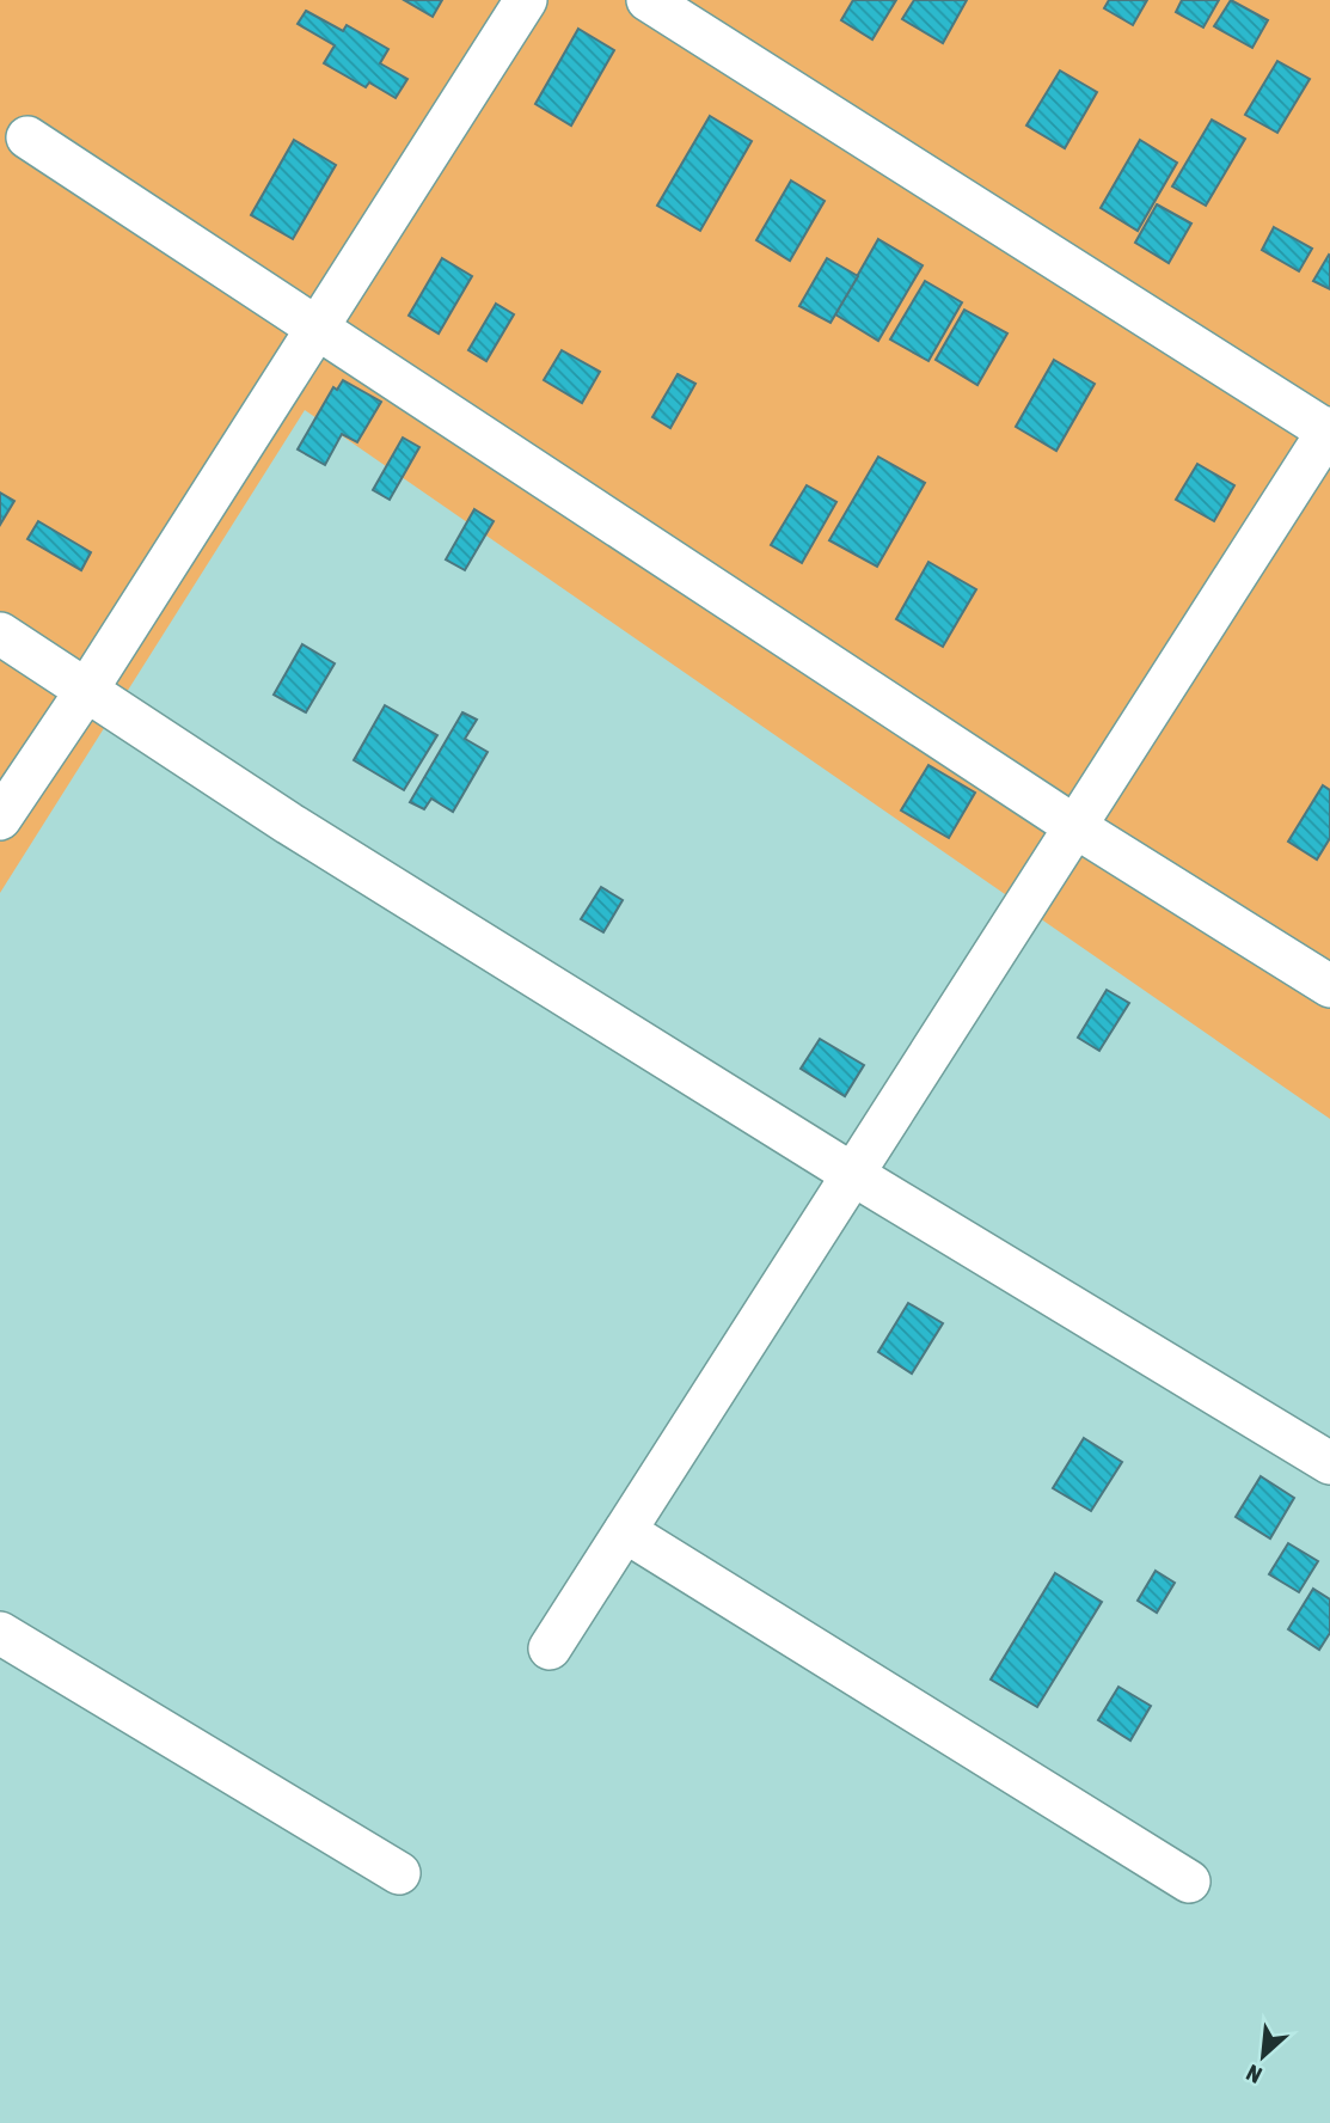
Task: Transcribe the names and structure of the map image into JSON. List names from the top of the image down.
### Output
{
  "north": "bottom left"
}
